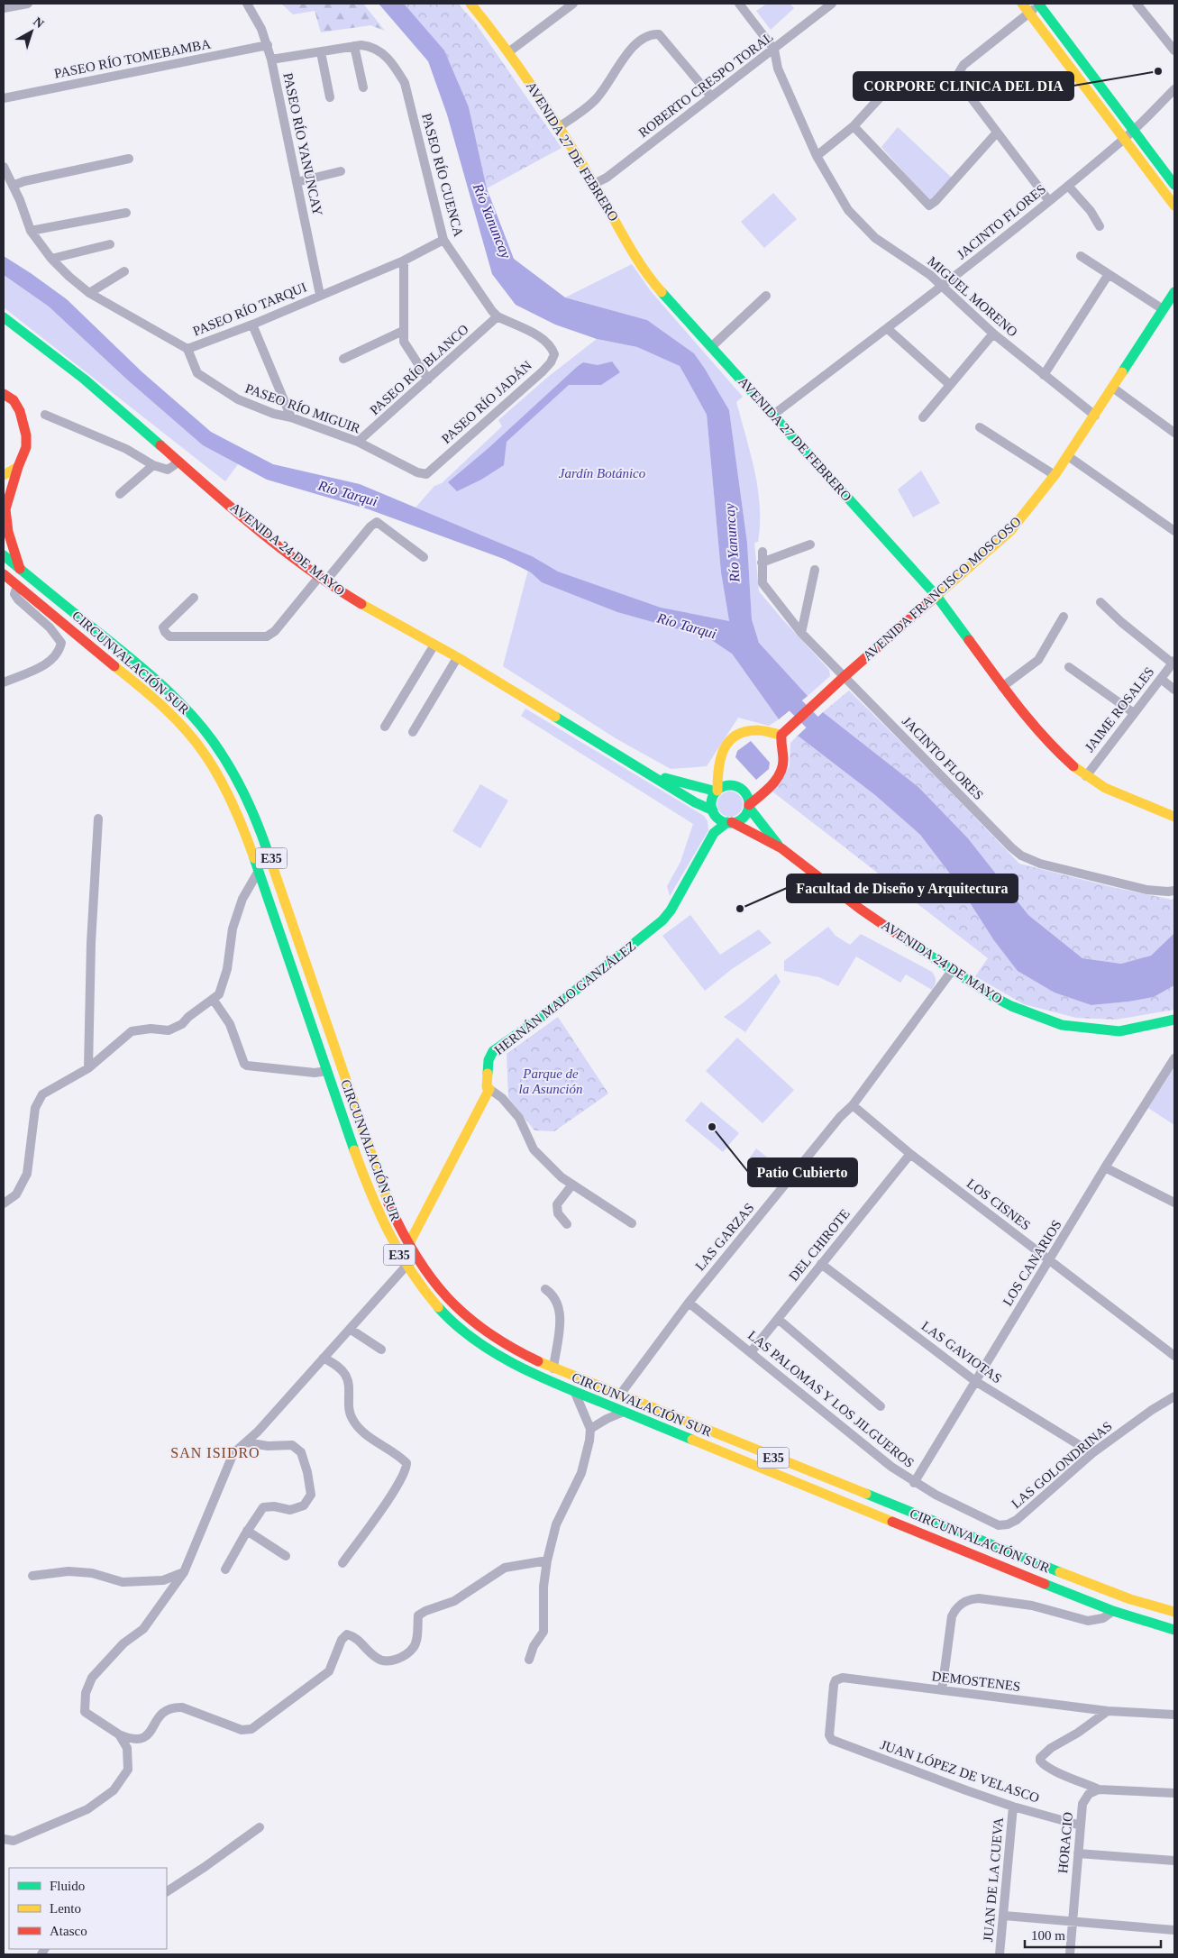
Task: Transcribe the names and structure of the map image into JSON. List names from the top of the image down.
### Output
{
  "streets": {
    "main road": [
      "AVENIDA 27 DE FEBRERO",
      "AVENIDA 24 DE MAYO",
      "AVENIDA FRANCISCO MOSCOSO",
      "CIRCUNVALACIÓN SUR",
      "E35",
      "HERNÁN MALO GANZÁLEZ"
    ],
    "street": [
      "PASEO RÍO TOMEBAMBA",
      "ROBERTO CRESPO TORAL",
      "PASEO RÍO YANUNCAY",
      "PASEO RÍO CUENCA",
      "JACINTO FLORES",
      "MIGUEL MORENO",
      "PASEO RÍO TARQUI",
      "PASEO RÍO BLANCO",
      "PASEO RÍO JADÁN",
      "PASEO RÍO MIGUIR",
      "JAIME ROSALES",
      "LOS CISNES",
      "LAS GARZAS",
      "DEL CHIROTE",
      "LOS CANARIOS",
      "LAS GAVIOTAS",
      "LAS PALOMAS Y LOS JILGUEROS",
      "LAS GOLONDRINAS",
      "DEMOSTENES",
      "JUAN LÓPEZ DE VELASCO",
      "HORACIO",
      "JUAN DE LA CUEVA"
    ]
  },
  "crossings": [
    ["PASEO RÍO TOMEBAMBA", "PASEO RÍO YANUNCAY"],
    ["ROBERTO CRESPO TORAL", "AVENIDA 27 DE FEBRERO"],
    ["ROBERTO CRESPO TORAL", "MIGUEL MORENO"],
    ["PASEO RÍO YANUNCAY", "PASEO RÍO TARQUI"],
    ["AVENIDA 27 DE FEBRERO", "JACINTO FLORES"],
    ["AVENIDA 27 DE FEBRERO", "AVENIDA FRANCISCO MOSCOSO"],
    ["AVENIDA 27 DE FEBRERO", "JAIME ROSALES"],
    ["PASEO RÍO CUENCA", "PASEO RÍO TARQUI"],
    ["PASEO RÍO CUENCA", "PASEO RÍO BLANCO"],
    ["PASEO RÍO CUENCA", "PASEO RÍO JADÁN"],
    ["JACINTO FLORES", "MIGUEL MORENO"],
    ["JACINTO FLORES", "AVENIDA FRANCISCO MOSCOSO"],
    ["MIGUEL MORENO", "AVENIDA FRANCISCO MOSCOSO"],
    ["PASEO RÍO TARQUI", "PASEO RÍO MIGUIR"],
    ["PASEO RÍO BLANCO", "PASEO RÍO MIGUIR"],
    ["PASEO RÍO JADÁN", "PASEO RÍO MIGUIR"],
    ["AVENIDA 24 DE MAYO", "HERNÁN MALO GANZÁLEZ"],
    ["AVENIDA 24 DE MAYO", "LAS GARZAS"],
    ["CIRCUNVALACIÓN SUR", "LAS GARZAS"],
    ["LOS CISNES", "LAS GARZAS"],
    ["LOS CISNES", "DEL CHIROTE"],
    ["LOS CISNES", "LOS CANARIOS"],
    ["LAS GARZAS", "LAS PALOMAS Y LOS JILGUEROS"],
    ["DEL CHIROTE", "LAS GAVIOTAS"],
    ["DEL CHIROTE", "LAS PALOMAS Y LOS JILGUEROS"],
    ["LOS CANARIOS", "LAS GAVIOTAS"],
    ["LOS CANARIOS", "LAS PALOMAS Y LOS JILGUEROS"],
    ["LAS GAVIOTAS", "LAS GOLONDRINAS"],
    ["LAS PALOMAS Y LOS JILGUEROS", "LAS GOLONDRINAS"],
    ["DEMOSTENES", "JUAN LÓPEZ DE VELASCO"],
    ["JUAN LÓPEZ DE VELASCO", "HORACIO"],
    ["JUAN LÓPEZ DE VELASCO", "JUAN DE LA CUEVA"]
  ],
  "districts": ["SAN ISIDRO"],
  "water": ["Río Yanuncay", "Río Tarqui"],
  "parks": ["Jardín Botánico", "Parque de la Asunción"],
  "places": ["CORPORE CLINICA DEL DIA", "Facultad de Diseño y Arquitectura", "Patio Cubierto"],
  "legend": ["Fluido", "Lento", "Atasco"],
  "scale_bar": "100 m",
  "north": "top right"
}
